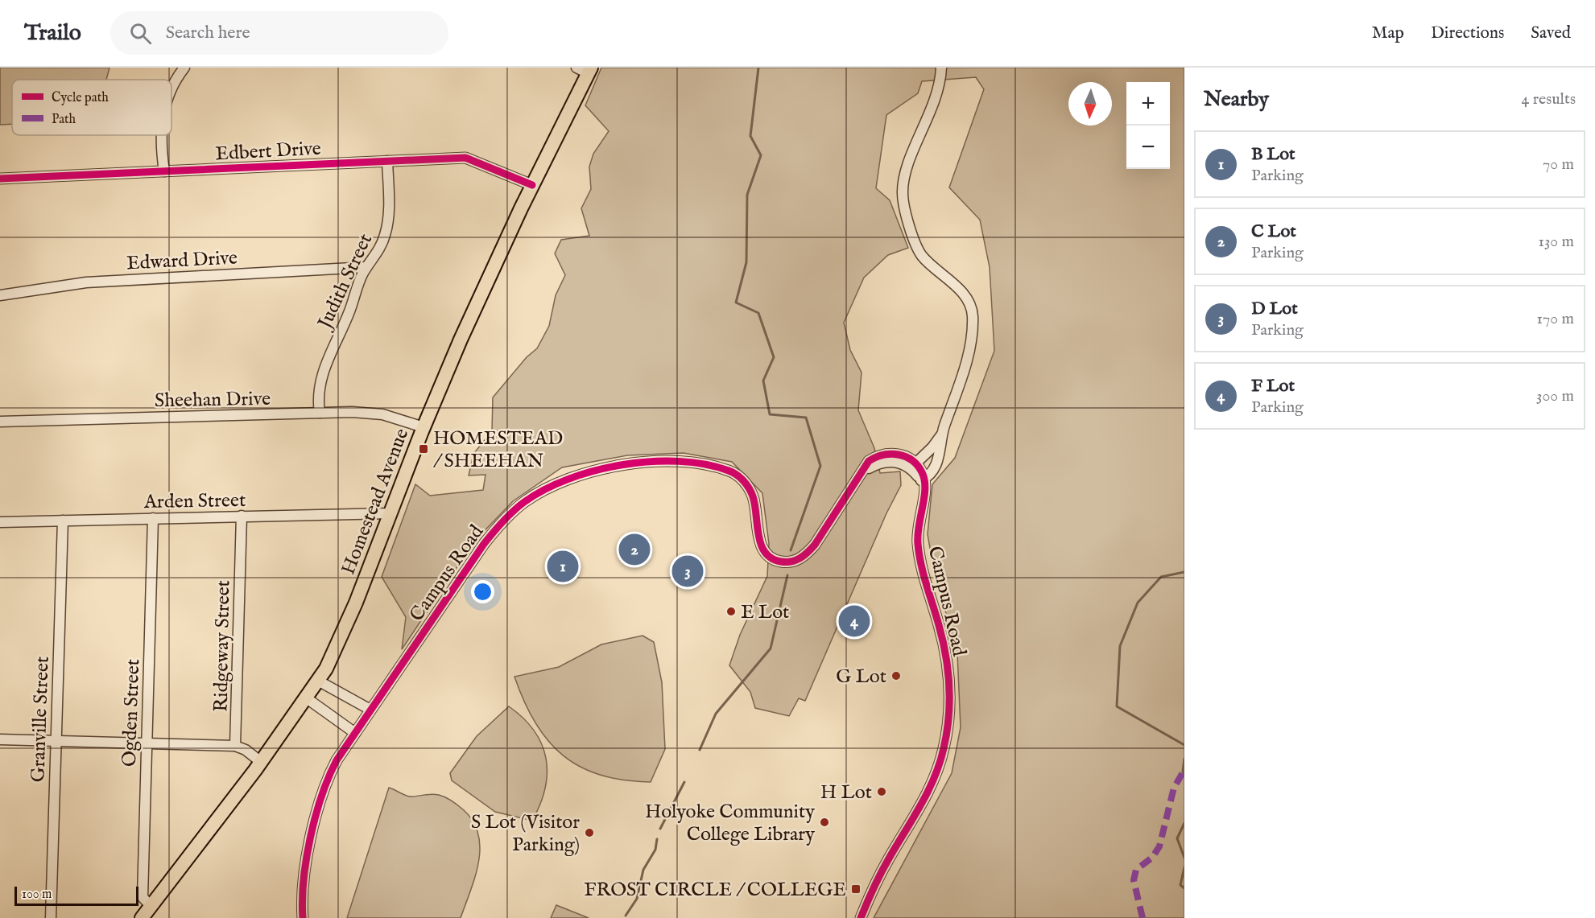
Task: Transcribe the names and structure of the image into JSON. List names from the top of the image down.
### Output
{
  "streets": {
    "main road": ["Homestead Avenue"],
    "street": [
      "Edbert Drive",
      "Edward Drive",
      "Judith Street",
      "Sheehan Drive",
      "Arden Street",
      "Campus Road",
      "Ridgeway Street",
      "Ogden Street",
      "Granville Street"
    ]
  },
  "crossings": [
    ["Edbert Drive", "Judith Street"],
    ["Edbert Drive", "Homestead Avenue"],
    ["Edward Drive", "Judith Street"],
    ["Judith Street", "Sheehan Drive"],
    ["Sheehan Drive", "Homestead Avenue"],
    ["Arden Street", "Homestead Avenue"],
    ["Arden Street", "Ridgeway Street"],
    ["Arden Street", "Ogden Street"],
    ["Arden Street", "Granville Street"],
    ["Homestead Avenue", "Ogden Street"]
  ],
  "places": {
    "transit": ["HOMESTEAD / SHEEHAN", "FROST CIRCLE / COLLEGE"],
    "other": [
      "E Lot",
      "G Lot",
      "H Lot",
      "Holyoke Community College Library",
      "S Lot (Visitor Parking)"
    ]
  },
  "legend": ["Cycle path", "Path"],
  "scale_bar": "100 m",
  "north": "bottom",
  "page": {
    "header": "Trailo",
    "search": "Search here",
    "nav": ["Map", "Directions", "Saved"],
    "heading": ["Nearby", "4 results"],
    "map_buttons": ["+", "−"],
    "list": [
      {
        "mark": "1",
        "name": "B Lot",
        "note": "Parking",
        "value": "70 m"
      },
      {
        "mark": "2",
        "name": "C Lot",
        "note": "Parking",
        "value": "130 m"
      },
      {
        "mark": "3",
        "name": "D Lot",
        "note": "Parking",
        "value": "170 m"
      },
      {
        "mark": "4",
        "name": "F Lot",
        "note": "Parking",
        "value": "300 m"
      }
    ],
    "pins": [
      "2",
      "1",
      "3",
      "4"
    ],
    "scale": "100 m"
  }
}
